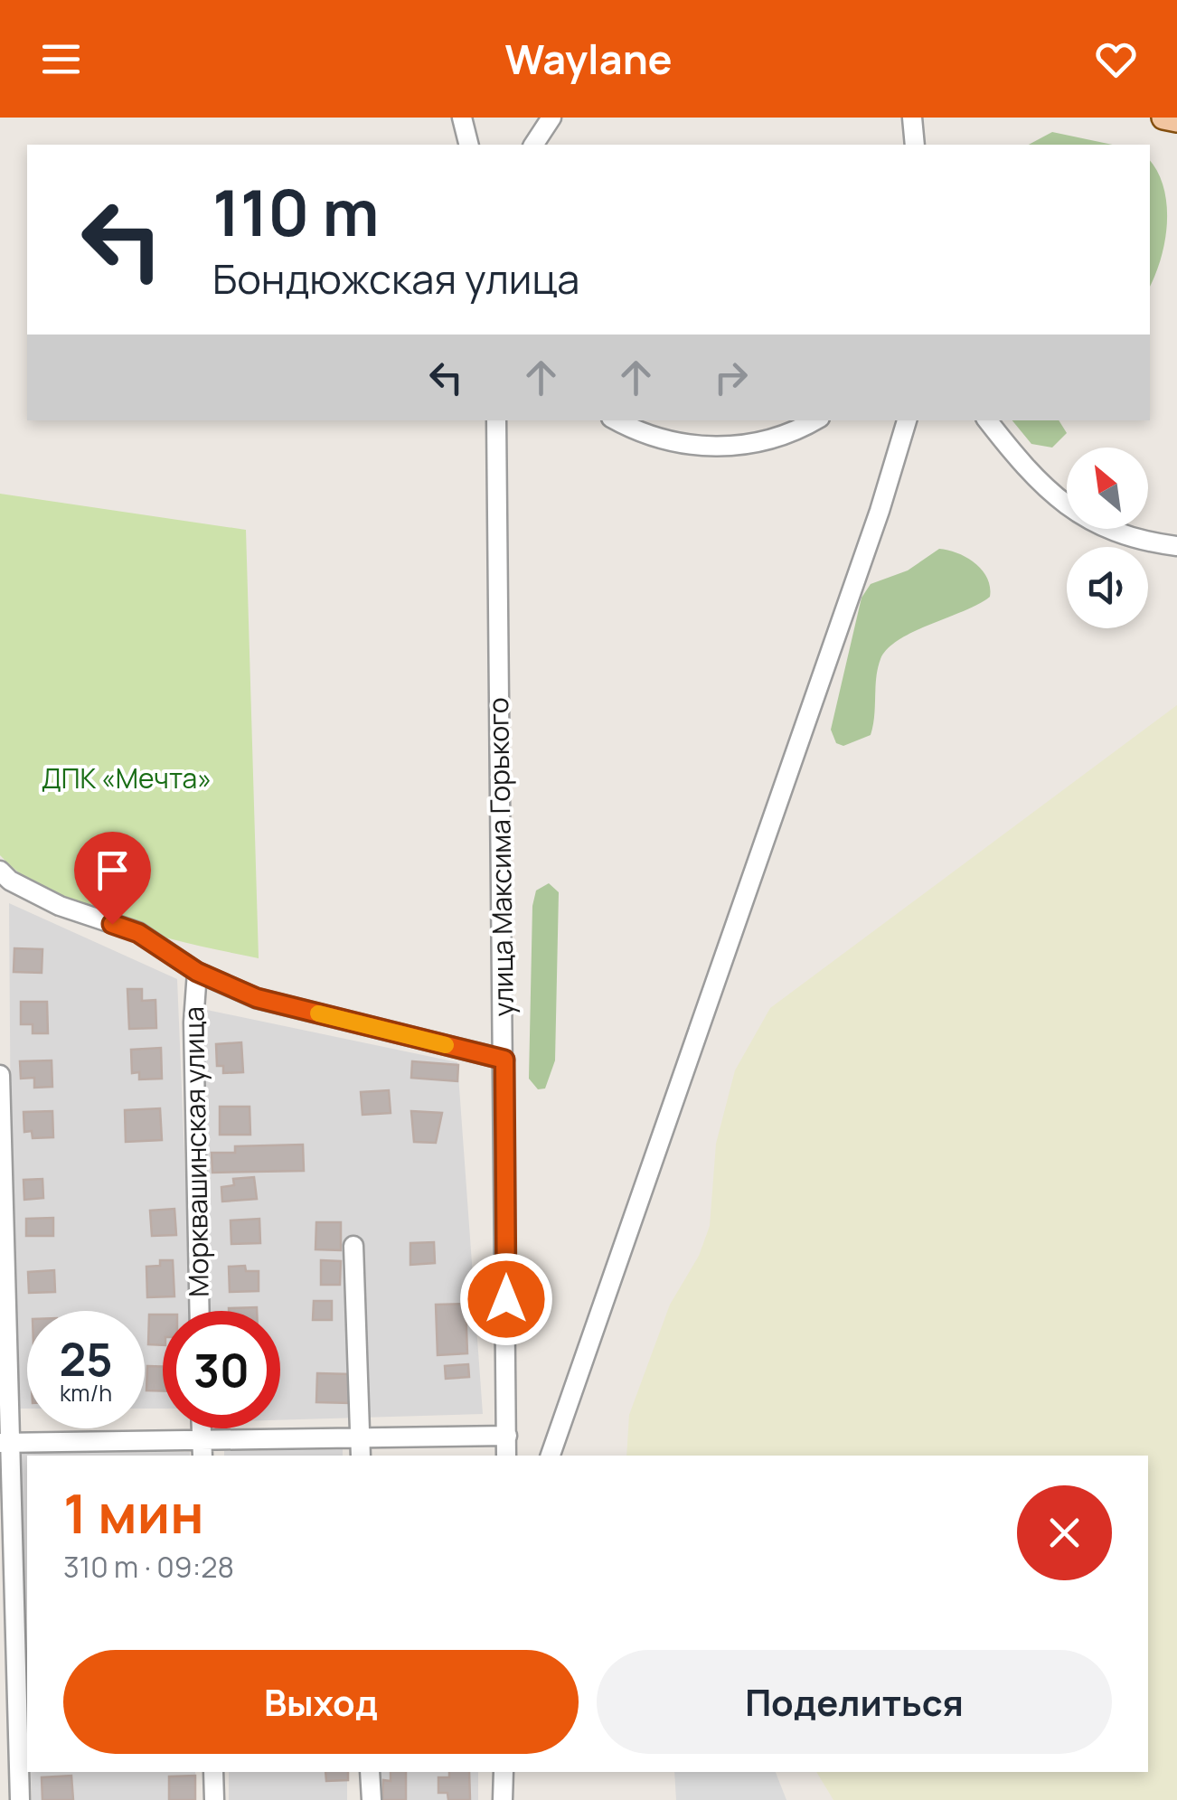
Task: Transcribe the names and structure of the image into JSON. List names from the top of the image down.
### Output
{
  "streets": {
    "street": ["улица Максима Горького", "Морквашинская улица"]
  },
  "parks": ["ДПК «Мечта»"],
  "north": "top left",
  "page": {
    "header": "Waylane",
    "turn": ["110 m", "Бондюжская улица"],
    "speed": "25 km/h",
    "limit": "30",
    "heading": ["1 мин", "310 m · 09:28"],
    "buttons": ["Выход", "Поделиться"]
  }
}
